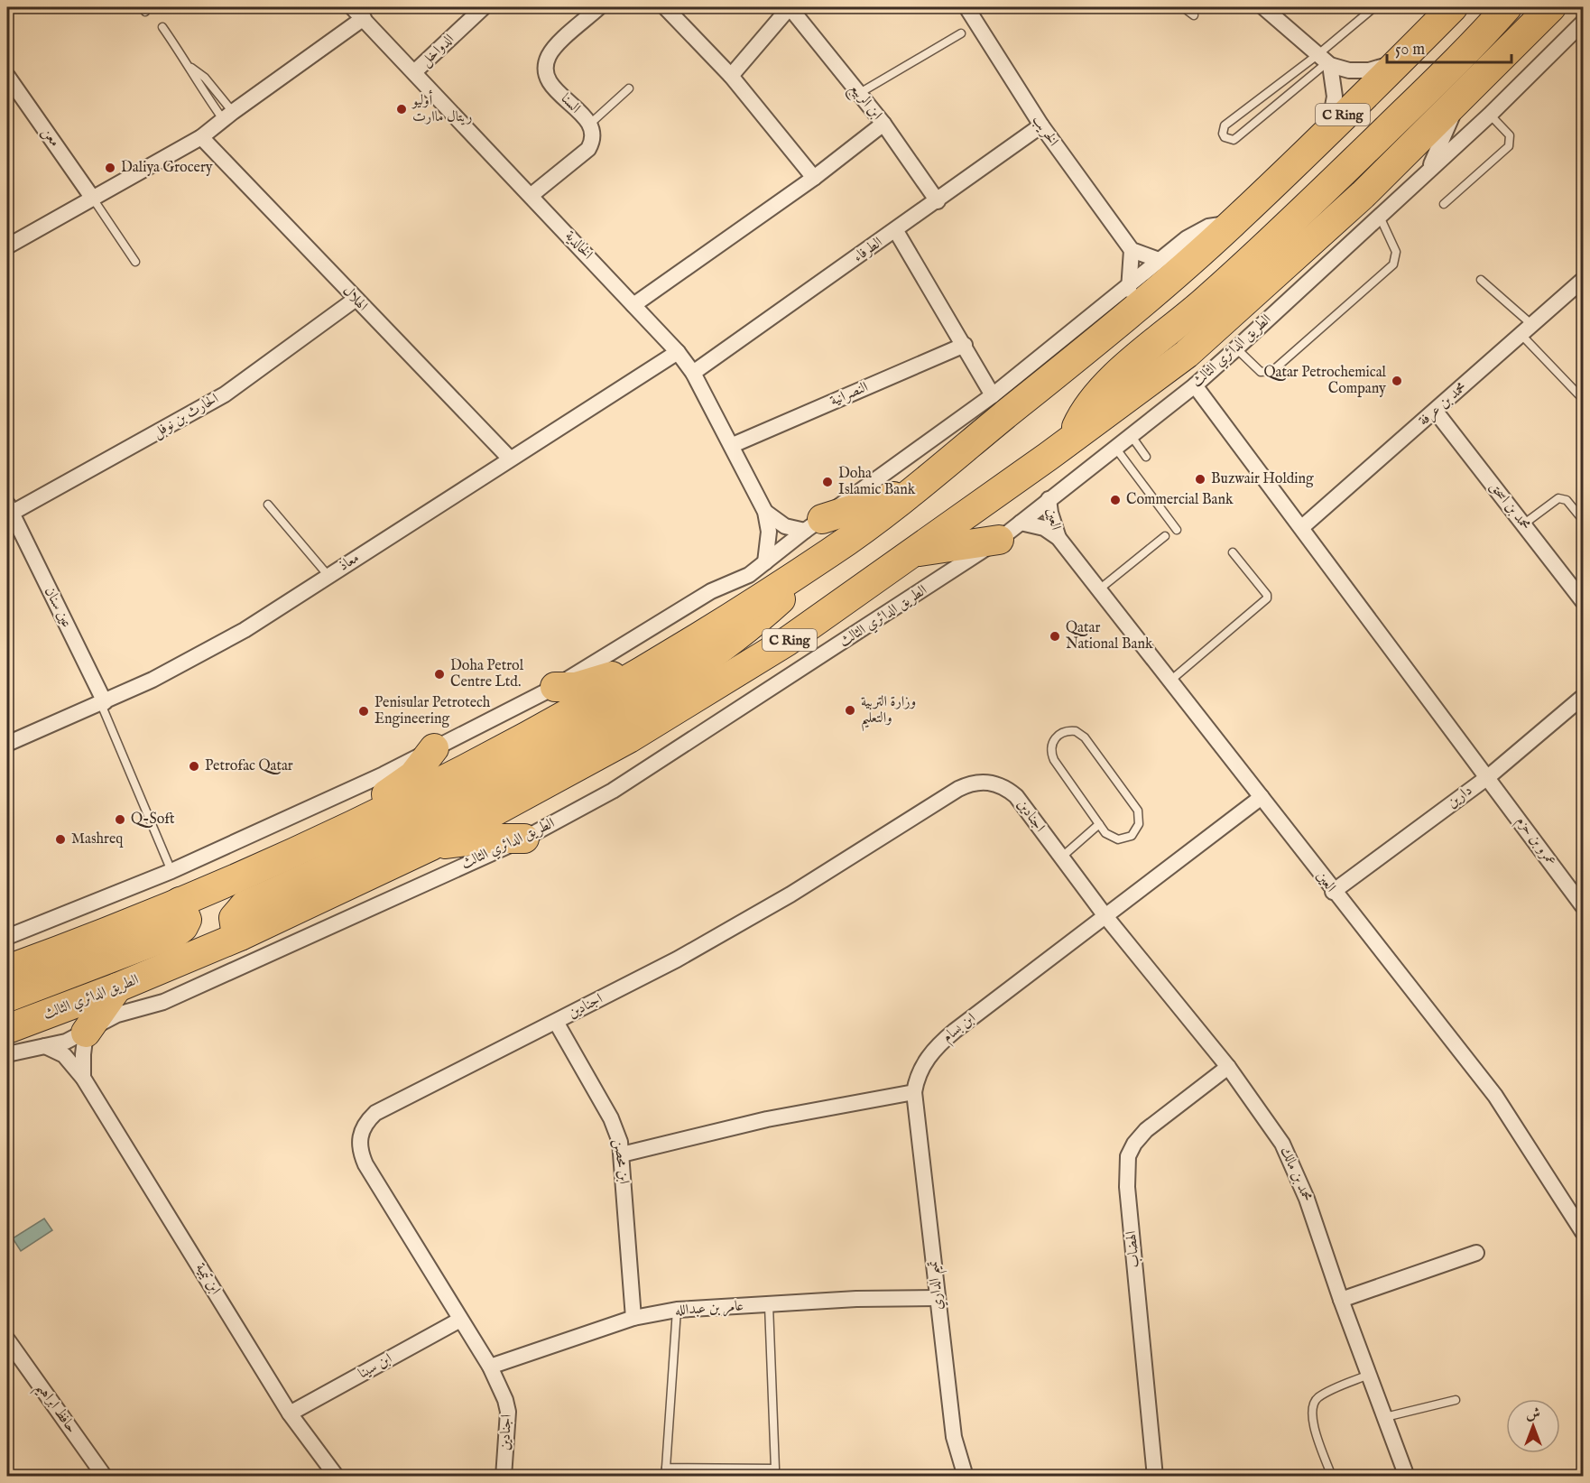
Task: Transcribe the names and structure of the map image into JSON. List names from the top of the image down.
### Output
{
  "streets": {
    "highway": ["C Ring", "الطريق الدائري الثالث"],
    "street": [
      "الدواخل",
      "ابن الربيع",
      "السنا",
      "الخريب",
      "معن",
      "الخالدية",
      "الطرفاء",
      "الهلال",
      "النصرانية",
      "محمد بن عرفة",
      "الحارث بن نوفل",
      "محمد بن اسحق",
      "العين",
      "معاذ",
      "عين سنان",
      "دارين",
      "اجنادين",
      "عمرو بن حزم",
      "ابن بسام",
      "ابن محصن",
      "محمد بن مالك",
      "الهضاب",
      "ابن تيمية",
      "تميم الداري",
      "عامر بن عبدالله",
      "ابن سينا",
      "حافظ ابراهيم"
    ]
  },
  "crossings": [
    ["الدواخل", "الخالدية"],
    ["ابن الربيع", "الطرفاء"],
    ["السنا", "الخالدية"],
    ["الخريب", "الطرفاء"],
    ["الخالدية", "الطرفاء"],
    ["الخالدية", "النصرانية"],
    ["الخالدية", "معاذ"],
    ["الهلال", "الحارث بن نوفل"],
    ["الهلال", "معاذ"],
    ["الطريق الدائري الثالث", "العين"],
    ["الطريق الدائري الثالث", "ابن تيمية"],
    ["محمد بن عرفة", "محمد بن اسحق"],
    ["الحارث بن نوفل", "عين سنان"],
    ["العين", "دارين"],
    ["العين", "ابن بسام"],
    ["معاذ", "عين سنان"],
    ["دارين", "عمرو بن حزم"],
    ["اجنادين", "ابن بسام"],
    ["اجنادين", "ابن محصن"],
    ["اجنادين", "محمد بن مالك"],
    ["اجنادين", "عامر بن عبدالله"],
    ["اجنادين", "ابن سينا"],
    ["ابن بسام", "محمد بن مالك"],
    ["ابن بسام", "تميم الداري"],
    ["ابن محصن", "عامر بن عبدالله"],
    ["محمد بن مالك", "الهضاب"],
    ["ابن تيمية", "ابن سينا"],
    ["تميم الداري", "عامر بن عبدالله"]
  ],
  "places": [
    "أوليو ريتال ماارت",
    "Daliya Grocery",
    "Qatar Petrochemical Company",
    "Buzwair Holding",
    "Doha Islamic Bank",
    "Commercial Bank",
    "Qatar National Bank",
    "Doha Petrol Centre Ltd.",
    "وزارة التربية والتعليم",
    "Penisular Petrotech Engineering",
    "Petrofac Qatar",
    "Q-Soft",
    "Mashreq"
  ],
  "scale_bar": "50 m",
  "north": "top"
}
